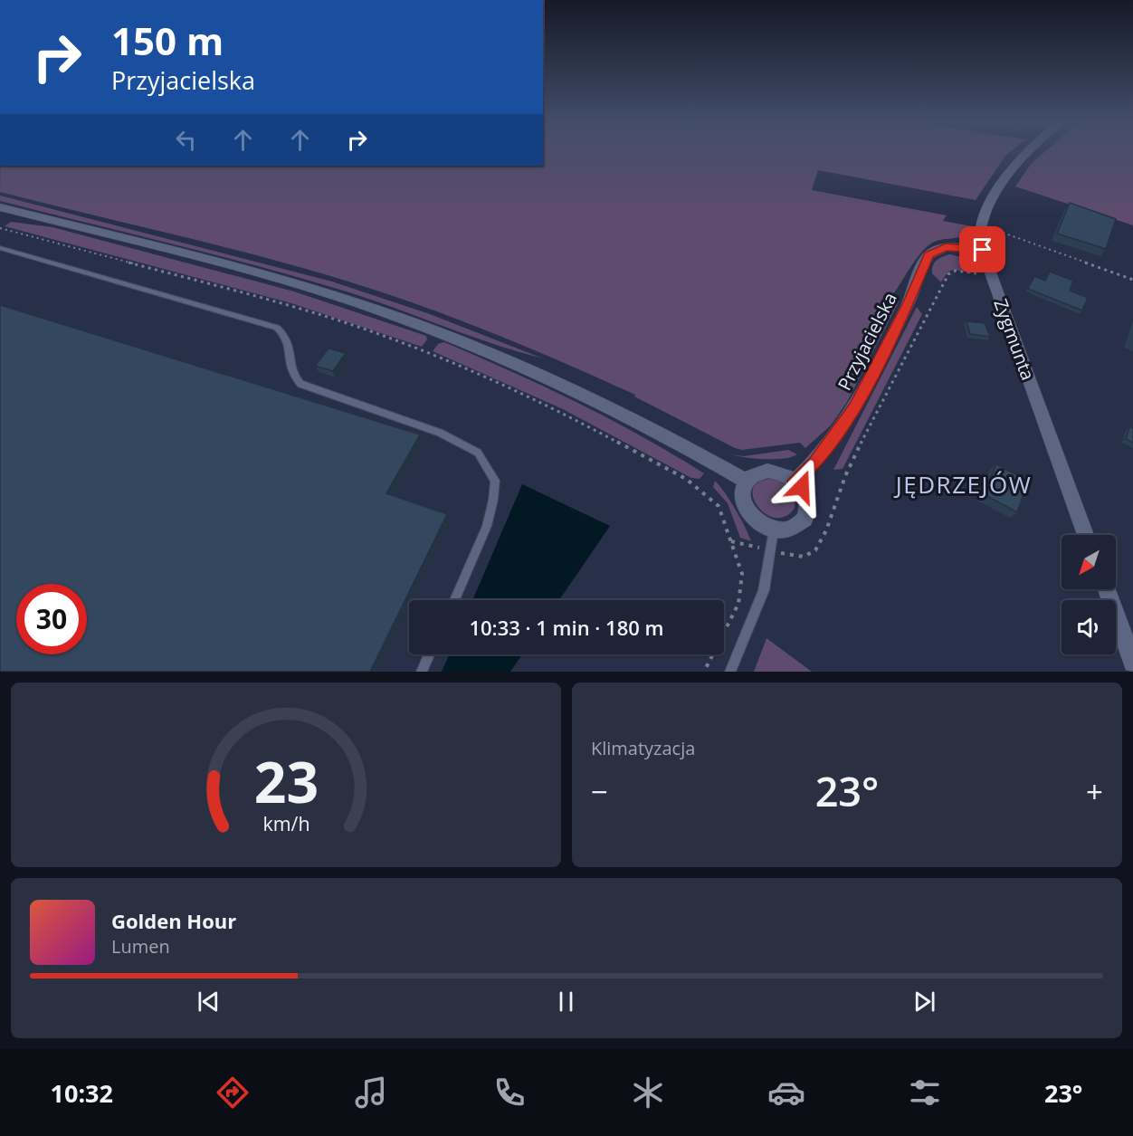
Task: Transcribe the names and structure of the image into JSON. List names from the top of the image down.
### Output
{
  "streets": {
    "street": ["Zygmunta", "Przyjacielska"]
  },
  "crossings": [
    ["Zygmunta", "Przyjacielska"]
  ],
  "districts": ["JĘDRZEJÓW"],
  "north": "bottom left",
  "page": {
    "turn": ["150 m", "Przyjacielska"],
    "limit": "30",
    "trip": "10:33 · 1 min · 180 m",
    "tile": "Klimatyzacja",
    "heat": ["−", "23°", "+"],
    "song": ["Golden Hour", "Lumen"],
    "tabs": ["10:32", "23°"],
    "gauge": ["23", "km/h"]
  }
}
